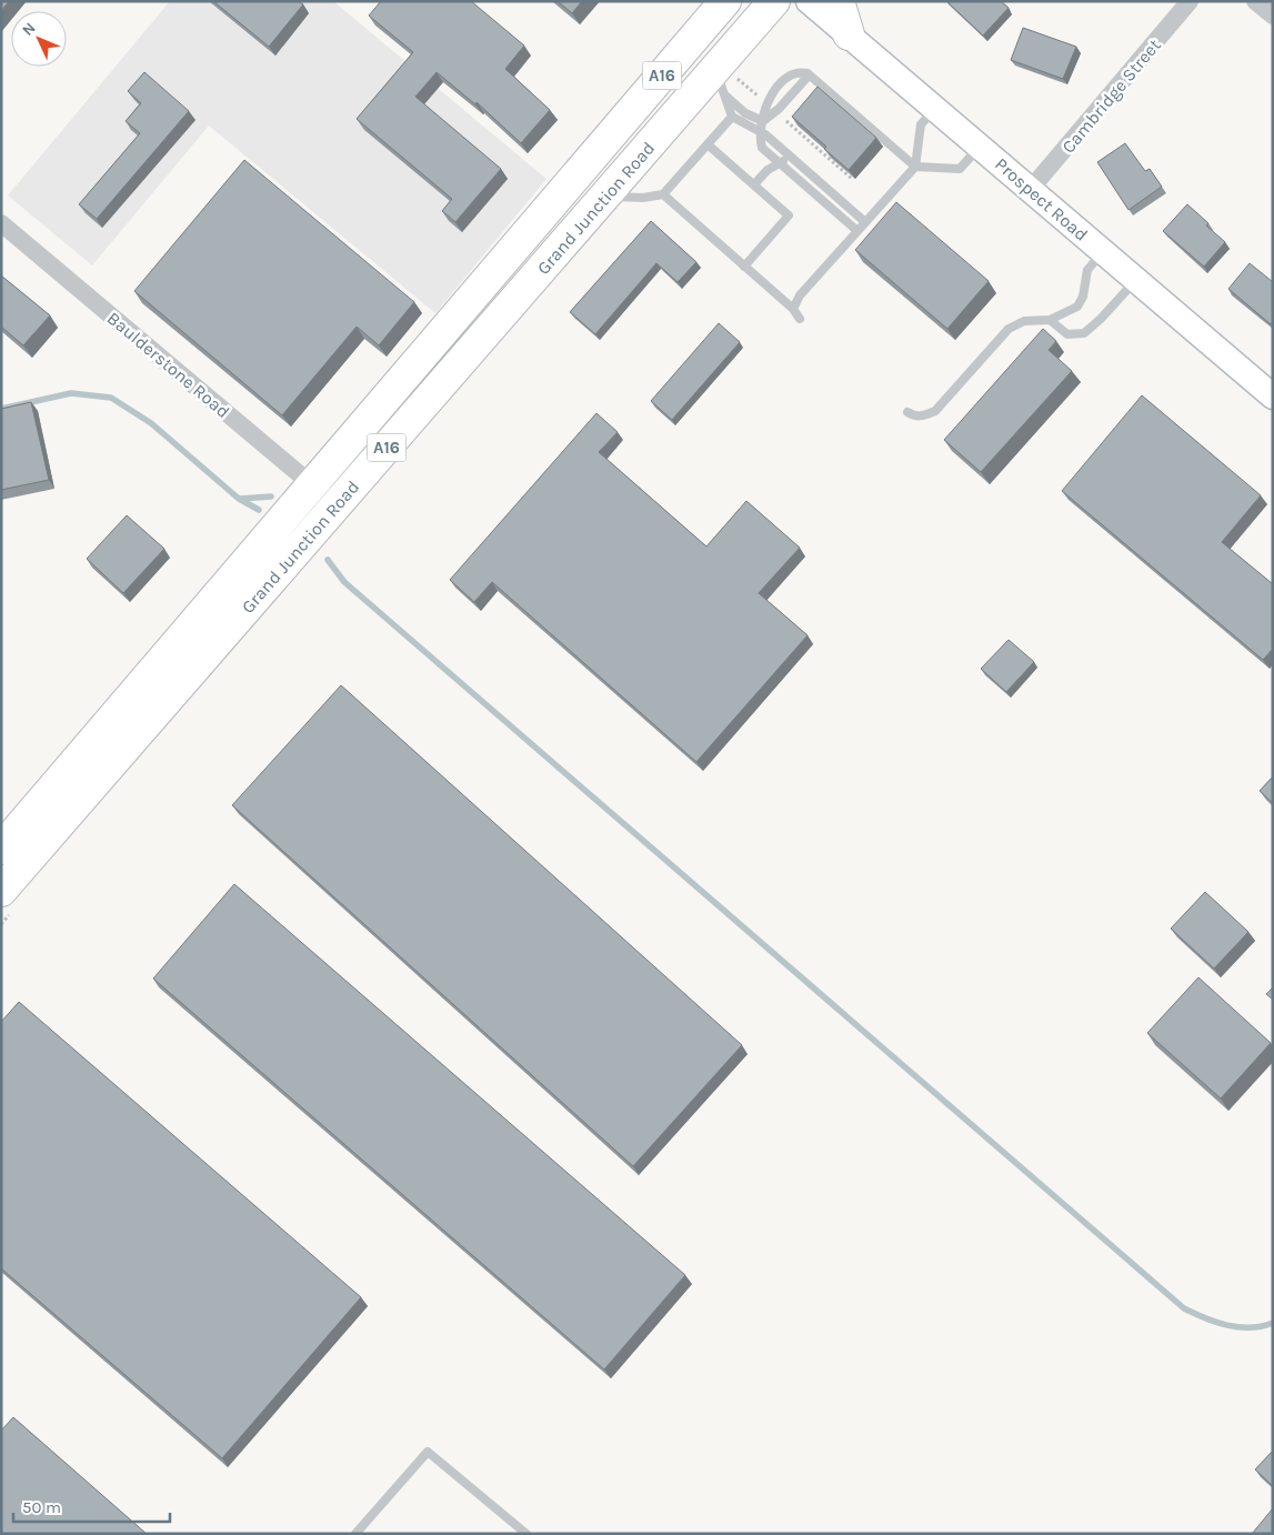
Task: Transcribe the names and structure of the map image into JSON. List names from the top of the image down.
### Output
{
  "streets": {
    "highway": ["A16", "Grand Junction Road"],
    "main road": ["Prospect Road"],
    "street": ["Cambridge Street", "Baulderstone Road"]
  },
  "crossings": [
    ["Cambridge Street", "Prospect Road"],
    ["Grand Junction Road", "Baulderstone Road"]
  ],
  "scale_bar": "50 m",
  "north": "top left"
}
